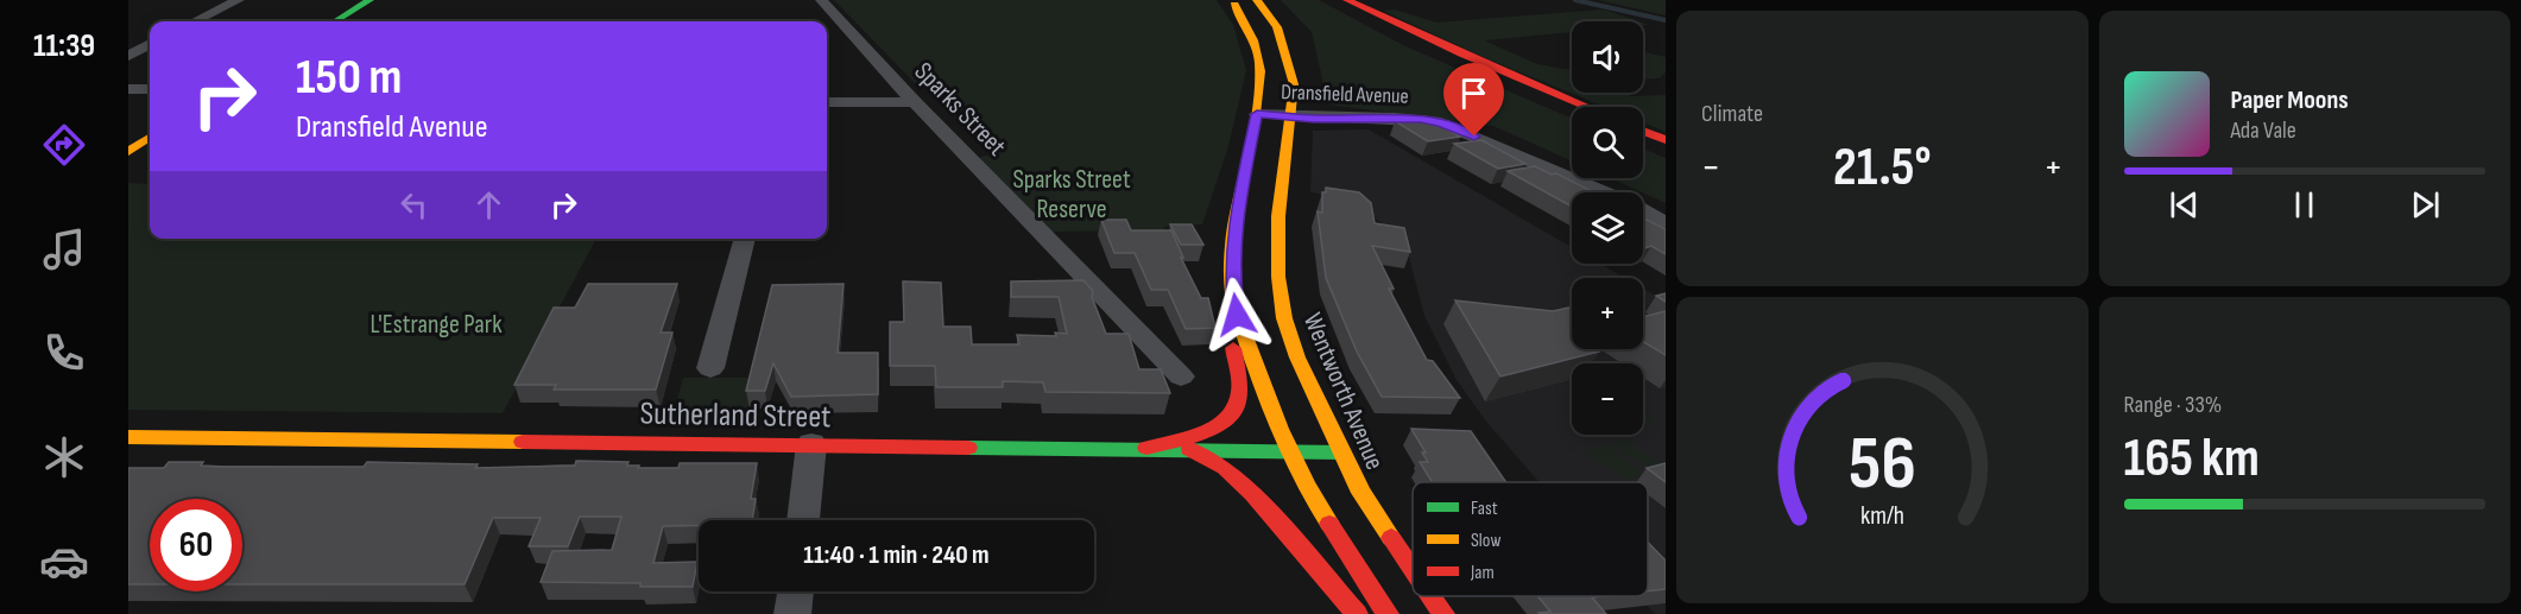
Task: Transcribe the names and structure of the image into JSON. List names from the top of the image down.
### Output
{
  "streets": {
    "main road": ["Wentworth Avenue", "Sutherland Street"],
    "street": ["Dransfield Avenue", "Sparks Street"]
  },
  "crossings": [
    ["Dransfield Avenue", "Wentworth Avenue"],
    ["Wentworth Avenue", "Sutherland Street"]
  ],
  "parks": ["Sparks Street Reserve", "L'Estrange Park"],
  "legend": ["Fast", "Slow", "Jam"],
  "page": {
    "tabs": "11:39",
    "tile": [
      "Climate",
      ["Range · 33%", "165 km"]
    ],
    "map_buttons": ["+", "−"],
    "turn": ["150 m", "Dransfield Avenue"],
    "song": ["Paper Moons", "Ada Vale"],
    "heat": ["−", "21.5°", "+"],
    "limit": "60",
    "trip": "11:40 · 1 min · 240 m",
    "gauge": ["56", "km/h"]
  }
}
